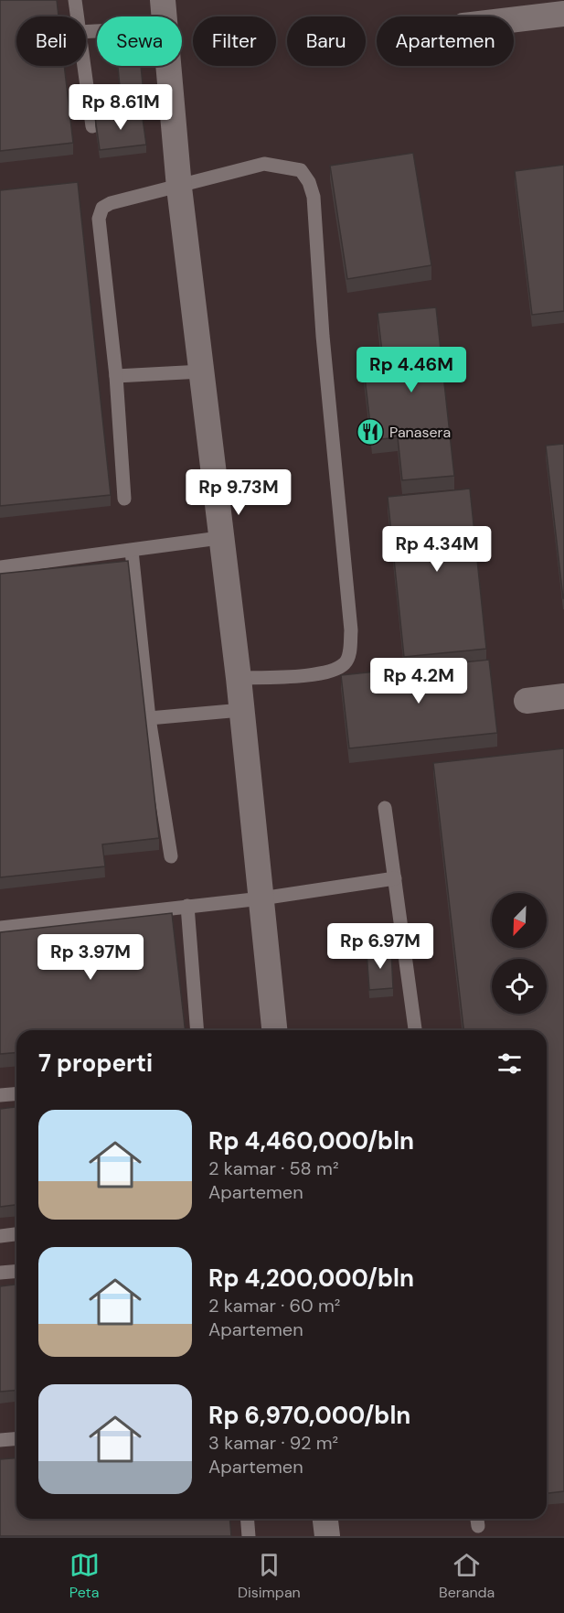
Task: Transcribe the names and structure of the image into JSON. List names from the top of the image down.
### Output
{
  "places": {
    "restaurant": ["Panasera"]
  },
  "north": "bottom left",
  "page": {
    "chip": [
      "Beli",
      "Sewa",
      "Filter",
      "Baru",
      "Apartemen"
    ],
    "price": [
      "Rp 8.61M",
      "Rp 4.46M",
      "Rp 9.73M",
      "Rp 4.34M",
      "Rp 4.2M",
      "Rp 6.97M",
      "Rp 3.97M"
    ],
    "heading": "7 properti",
    "list": [
      {
        "name": "Rp 4,460,000/bln",
        "note": "2 kamar · 58 m² · Apartemen"
      },
      {
        "name": "Rp 4,200,000/bln",
        "note": "2 kamar · 60 m² · Apartemen"
      },
      {
        "name": "Rp 6,970,000/bln",
        "note": "3 kamar · 92 m² · Apartemen"
      }
    ],
    "tabs": ["Peta", "Disimpan", "Beranda"]
  }
}
